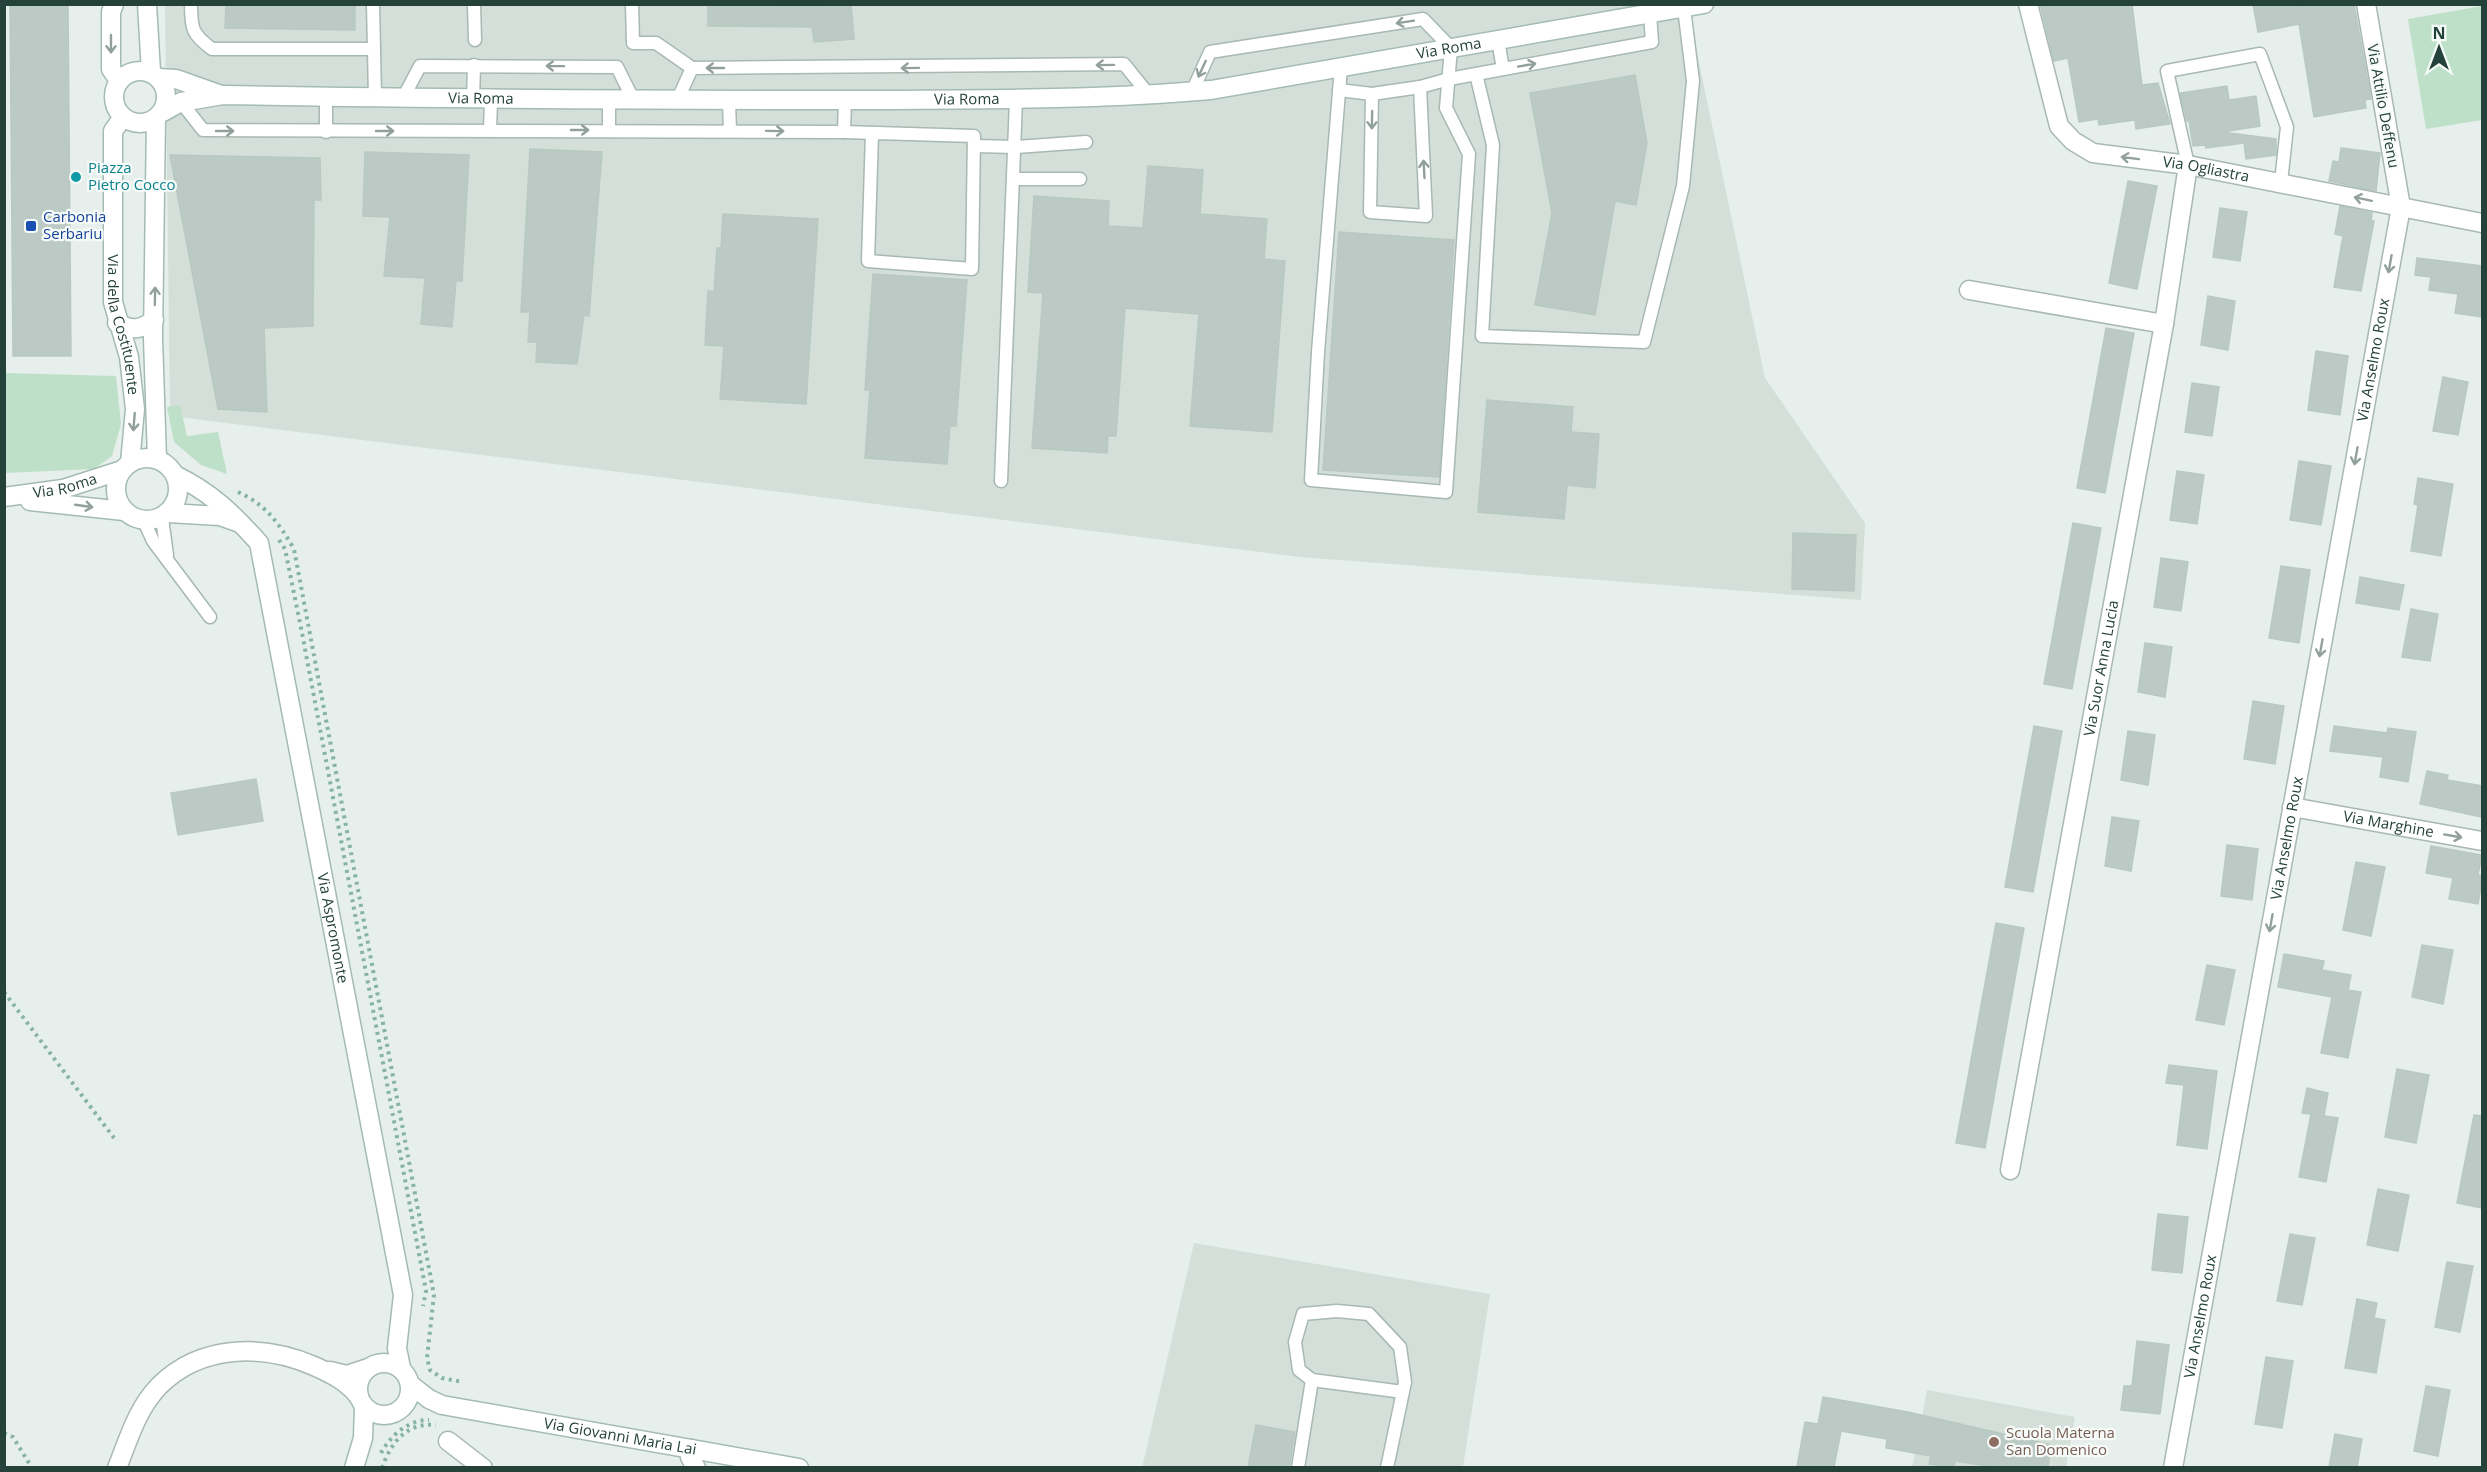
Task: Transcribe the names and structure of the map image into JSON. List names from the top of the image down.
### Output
{
  "streets": {
    "main road": [
      "Via Roma",
      "Via Attilio Deffenu",
      "Via Ogliastra",
      "Via della Costituente",
      "Via Anselmo Roux",
      "Via Suor Anna Lucia",
      "Via Marghine",
      "Via Aspromonte",
      "Via Giovanni Maria Lai"
    ]
  },
  "crossings": [
    ["Via Roma", "Via della Costituente"],
    ["Via Roma", "Via Aspromonte"],
    ["Via Attilio Deffenu", "Via Ogliastra"],
    ["Via Attilio Deffenu", "Via Anselmo Roux"],
    ["Via Ogliastra", "Via Anselmo Roux"],
    ["Via Ogliastra", "Via Suor Anna Lucia"],
    ["Via della Costituente", "Via Aspromonte"],
    ["Via Anselmo Roux", "Via Marghine"],
    ["Via Aspromonte", "Via Giovanni Maria Lai"]
  ],
  "one_way": ["Via Anselmo Roux", "Via Marghine"],
  "places": {
    "other": ["Piazza Pietro Cocco", "Scuola Materna San Domenico"],
    "transit": ["Carbonia Serbariu"]
  },
  "north": "top"
}
